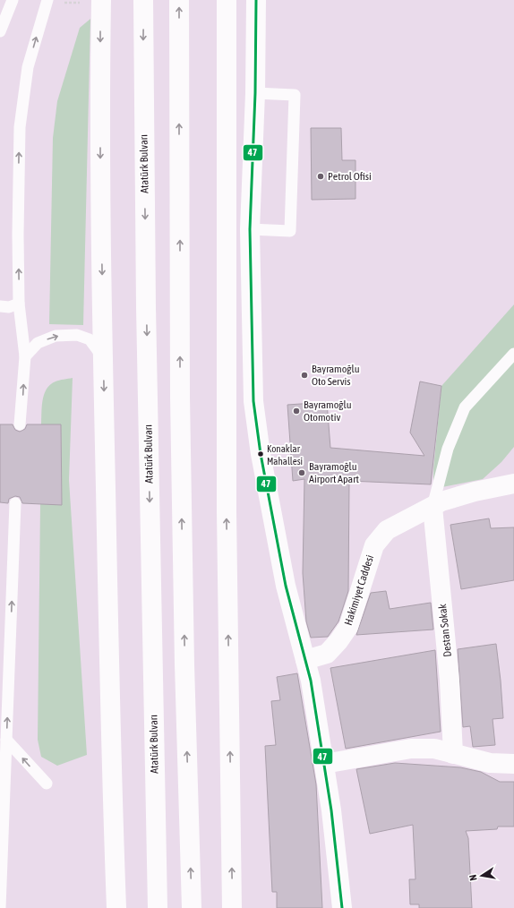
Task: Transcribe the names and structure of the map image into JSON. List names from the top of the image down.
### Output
{
  "streets": {
    "main road": ["Atatürk Bulvarı", "Hakimiyet Caddesi", "Destan Sokak"]
  },
  "crossings": [
    ["Hakimiyet Caddesi", "Destan Sokak"]
  ],
  "places": [
    "Petrol Ofisi",
    "Bayramoğlu Oto Servis",
    "Bayramoğlu Otomotiv",
    "Konaklar Mahallesi",
    "Bayramoğlu Airport Apart"
  ],
  "lines": ["transit line 47"],
  "north": "left"
}
